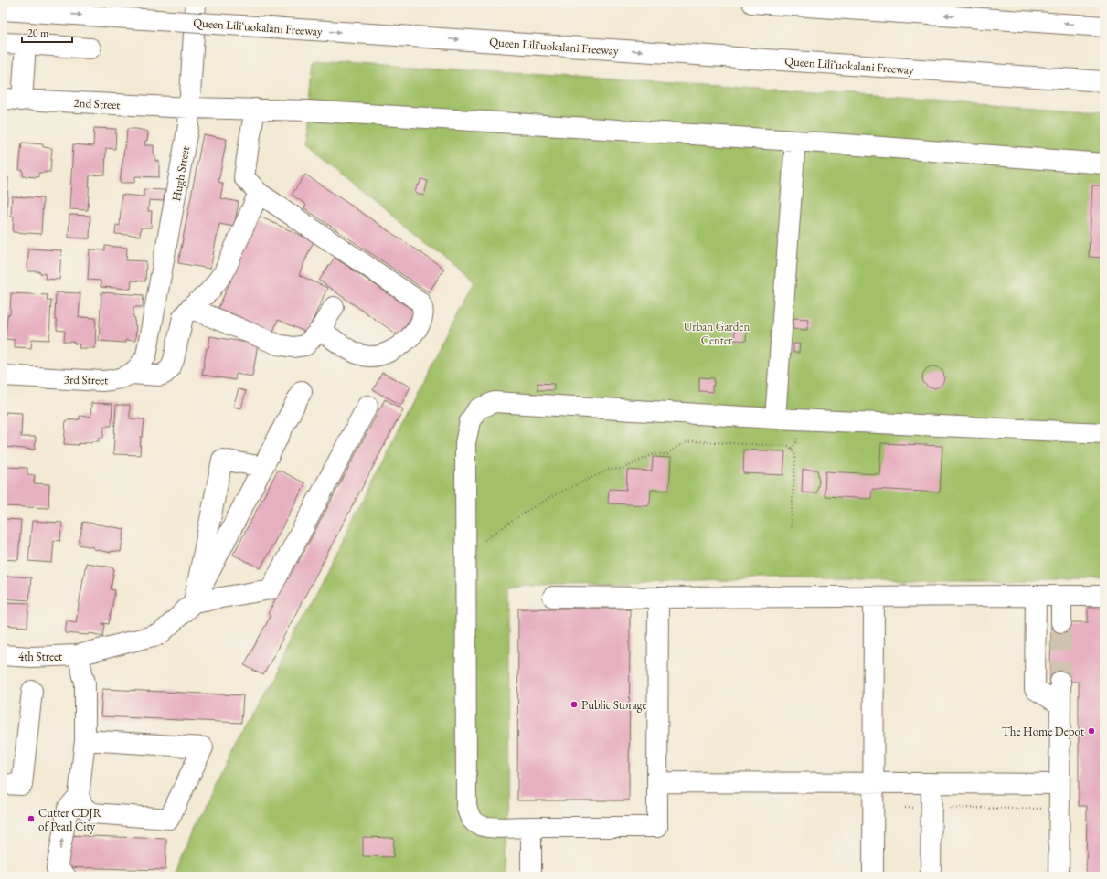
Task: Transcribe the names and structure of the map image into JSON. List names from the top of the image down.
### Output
{
  "streets": {
    "main road": [
      "Queen Liliʻuokalani Freeway",
      "2nd Street",
      "Hugh Street",
      "3rd Street",
      "4th Street"
    ]
  },
  "crossings": [
    ["2nd Street", "Hugh Street"],
    ["Hugh Street", "3rd Street"]
  ],
  "parks": ["Urban Garden Center"],
  "places": ["Public Storage", "The Home Depot", "Cutter CDJR of Pearl City"],
  "scale_bar": "20 m"
}
